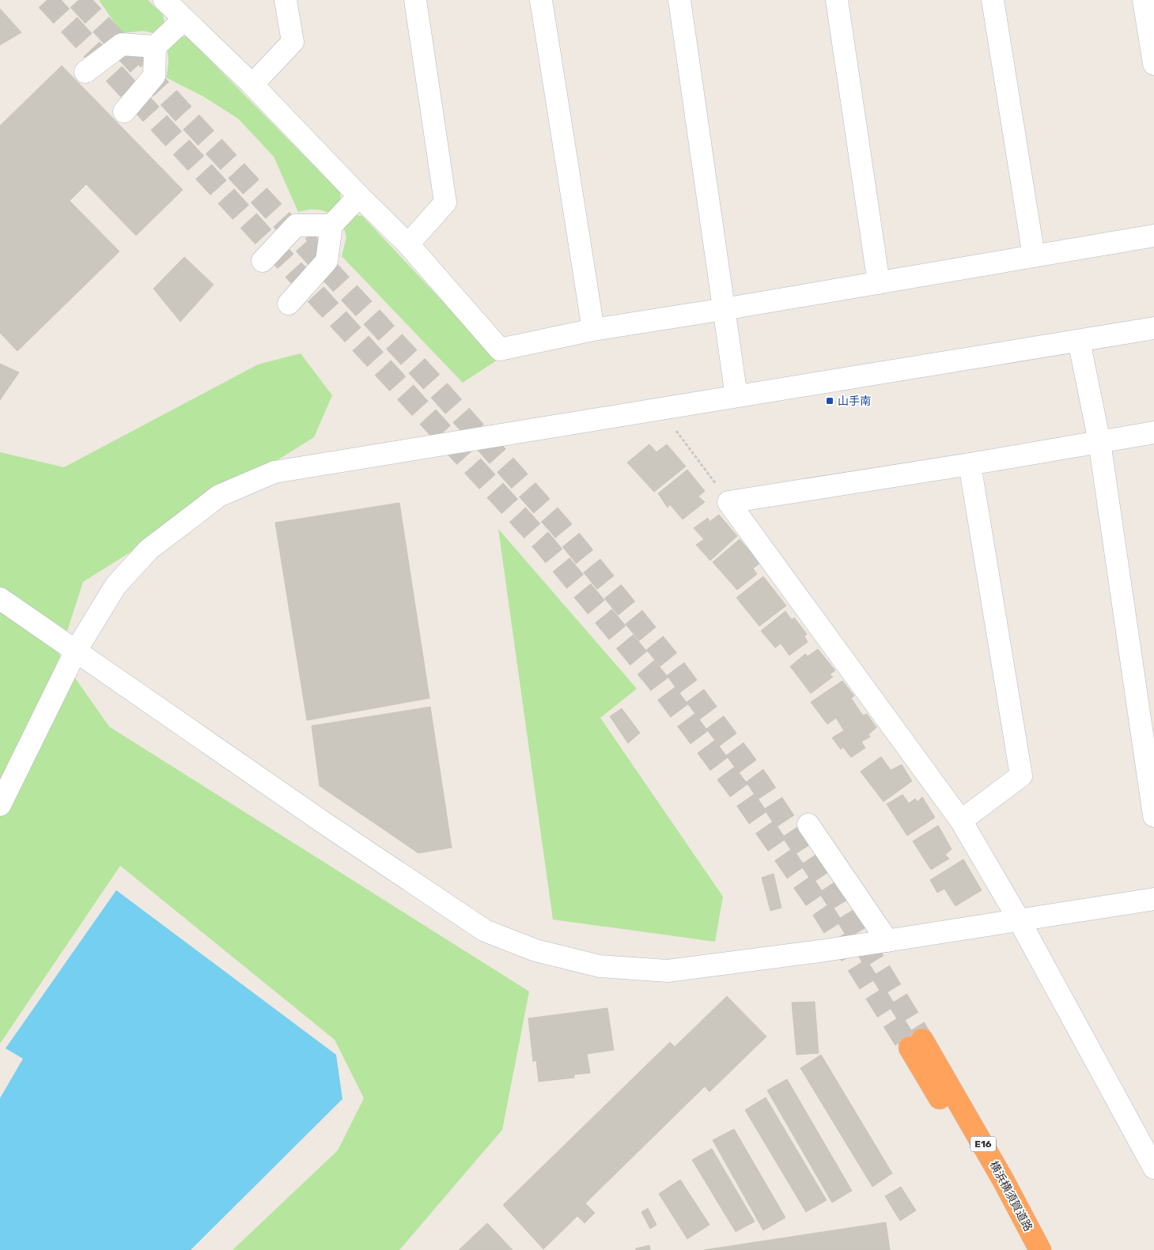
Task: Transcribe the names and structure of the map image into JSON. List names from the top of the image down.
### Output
{
  "streets": {
    "highway": ["E16", "横浜横須賀道路"]
  },
  "places": {
    "transit": ["山手南"]
  }
}
